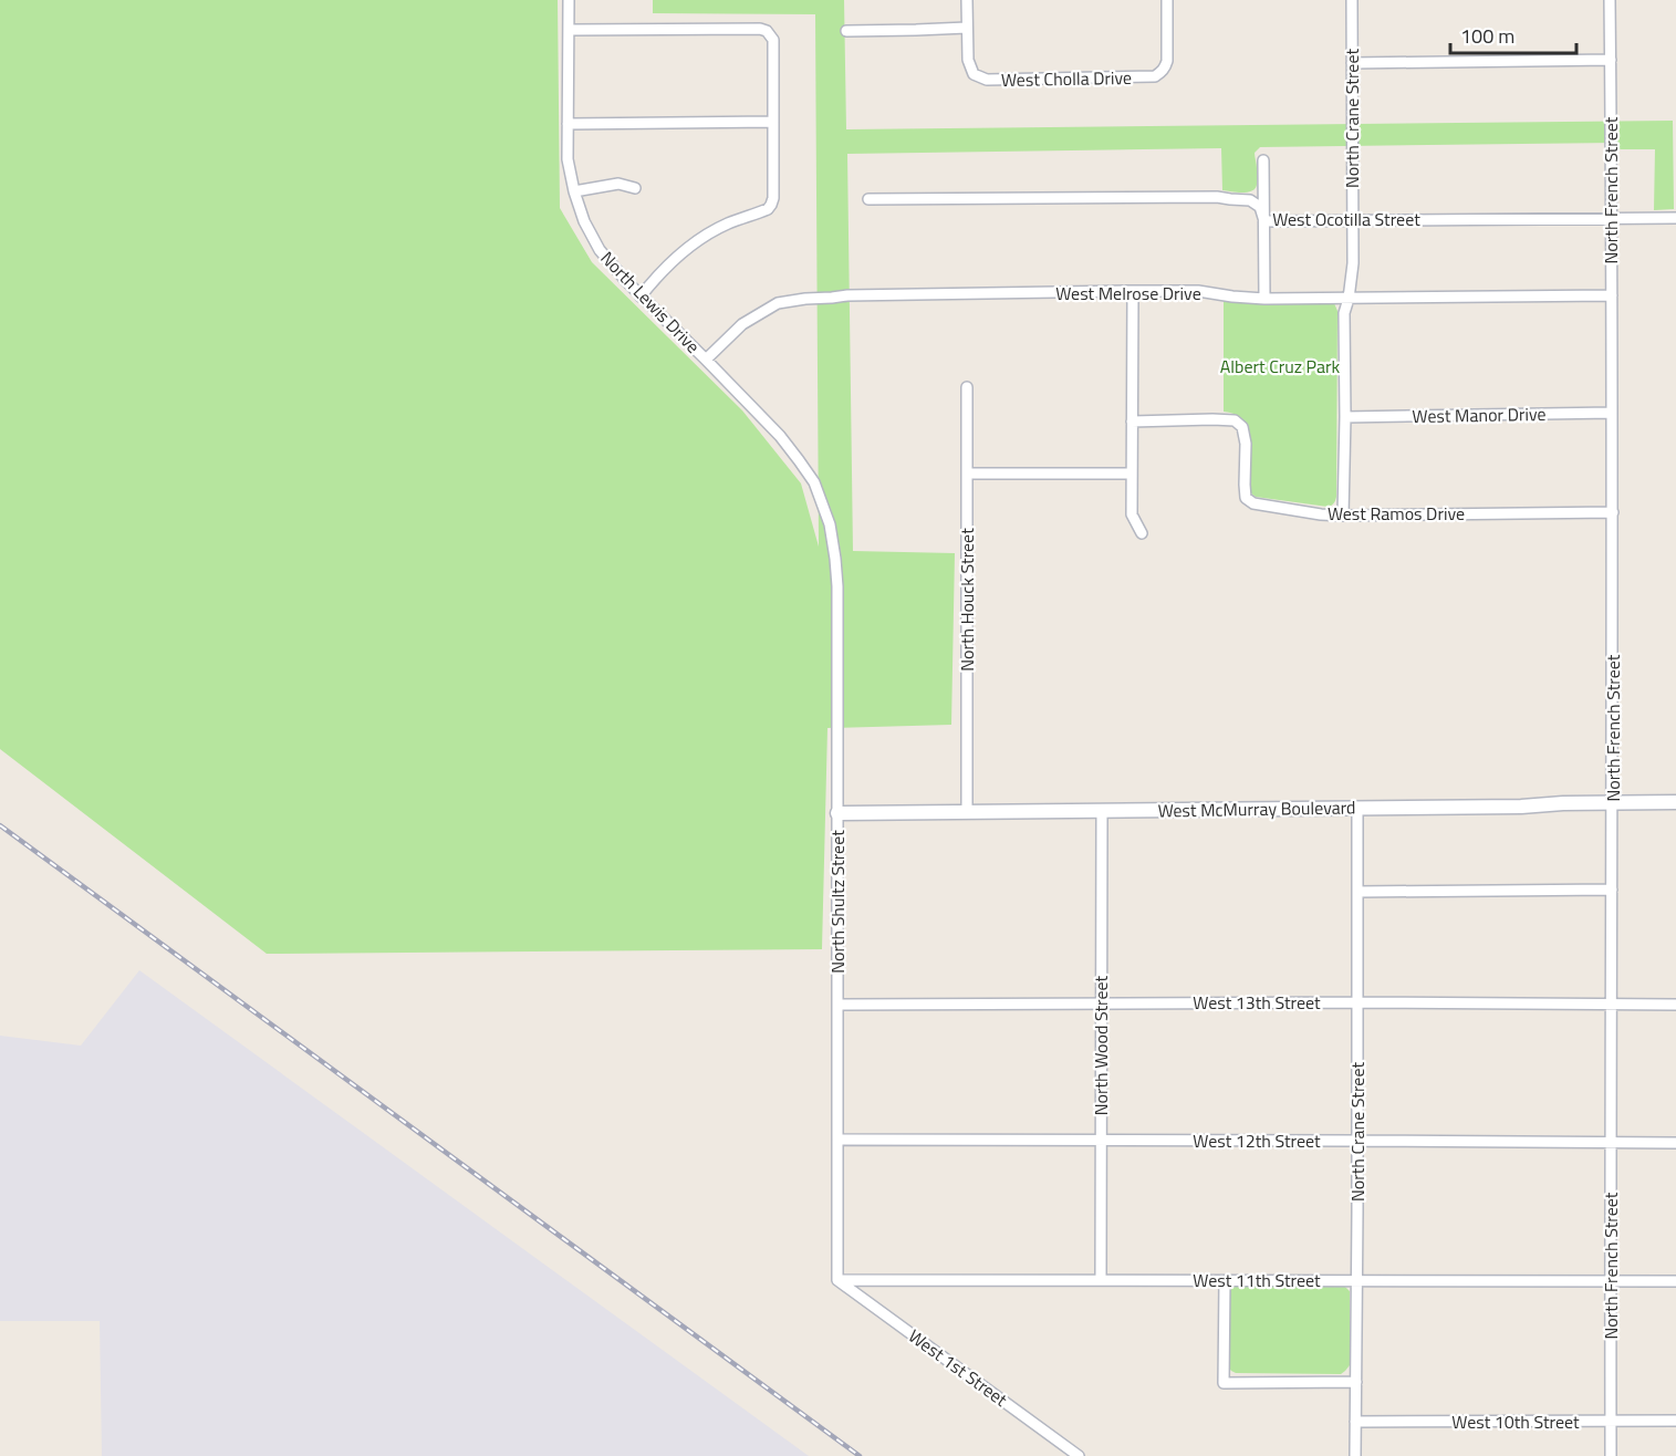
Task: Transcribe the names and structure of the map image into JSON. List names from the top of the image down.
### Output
{
  "streets": {
    "street": [
      "West Cholla Drive",
      "North Crane Street",
      "North French Street",
      "West Ocotilla Street",
      "West Melrose Drive",
      "North Lewis Drive",
      "West Manor Drive",
      "West Ramos Drive",
      "North Houck Street",
      "West McMurray Boulevard",
      "North Shultz Street",
      "West 13th Street",
      "North Wood Street",
      "West 12th Street",
      "West 11th Street",
      "West 1st Street",
      "West 10th Street"
    ]
  },
  "crossings": [
    ["North Crane Street", "West Ocotilla Street"],
    ["North Crane Street", "West Melrose Drive"],
    ["North Crane Street", "West Manor Drive"],
    ["North Crane Street", "West Ramos Drive"],
    ["North Crane Street", "West McMurray Boulevard"],
    ["North Crane Street", "West 13th Street"],
    ["North Crane Street", "West 12th Street"],
    ["North Crane Street", "West 11th Street"],
    ["North Crane Street", "West 10th Street"],
    ["North French Street", "West Ocotilla Street"],
    ["North French Street", "West Melrose Drive"],
    ["North French Street", "West Manor Drive"],
    ["North French Street", "West Ramos Drive"],
    ["North French Street", "West McMurray Boulevard"],
    ["North French Street", "West 13th Street"],
    ["North French Street", "West 12th Street"],
    ["North French Street", "West 11th Street"],
    ["North French Street", "West 10th Street"],
    ["West Melrose Drive", "North Lewis Drive"],
    ["North Lewis Drive", "North Shultz Street"],
    ["North Houck Street", "West McMurray Boulevard"],
    ["West McMurray Boulevard", "North Shultz Street"],
    ["West McMurray Boulevard", "North Wood Street"],
    ["North Shultz Street", "West 13th Street"],
    ["North Shultz Street", "West 12th Street"],
    ["North Shultz Street", "West 11th Street"],
    ["North Shultz Street", "West 1st Street"],
    ["West 13th Street", "North Wood Street"],
    ["North Wood Street", "West 12th Street"],
    ["North Wood Street", "West 11th Street"],
    ["West 11th Street", "West 1st Street"]
  ],
  "parks": ["Albert Cruz Park"],
  "scale_bar": "100 m"
}
